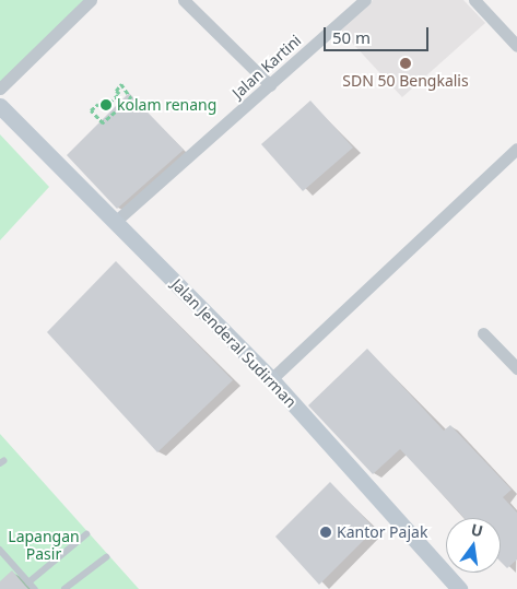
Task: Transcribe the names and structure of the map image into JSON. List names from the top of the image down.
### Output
{
  "streets": {
    "street": ["Jalan Kartini", "Jalan Jenderal Sudirman"]
  },
  "crossings": [
    ["Jalan Kartini", "Jalan Jenderal Sudirman"]
  ],
  "parks": ["Lapangan Pasir"],
  "places": ["SDN 50 Bengkalis", "kolam renang", "Kantor Pajak"],
  "scale_bar": "50 m",
  "north": "top"
}
